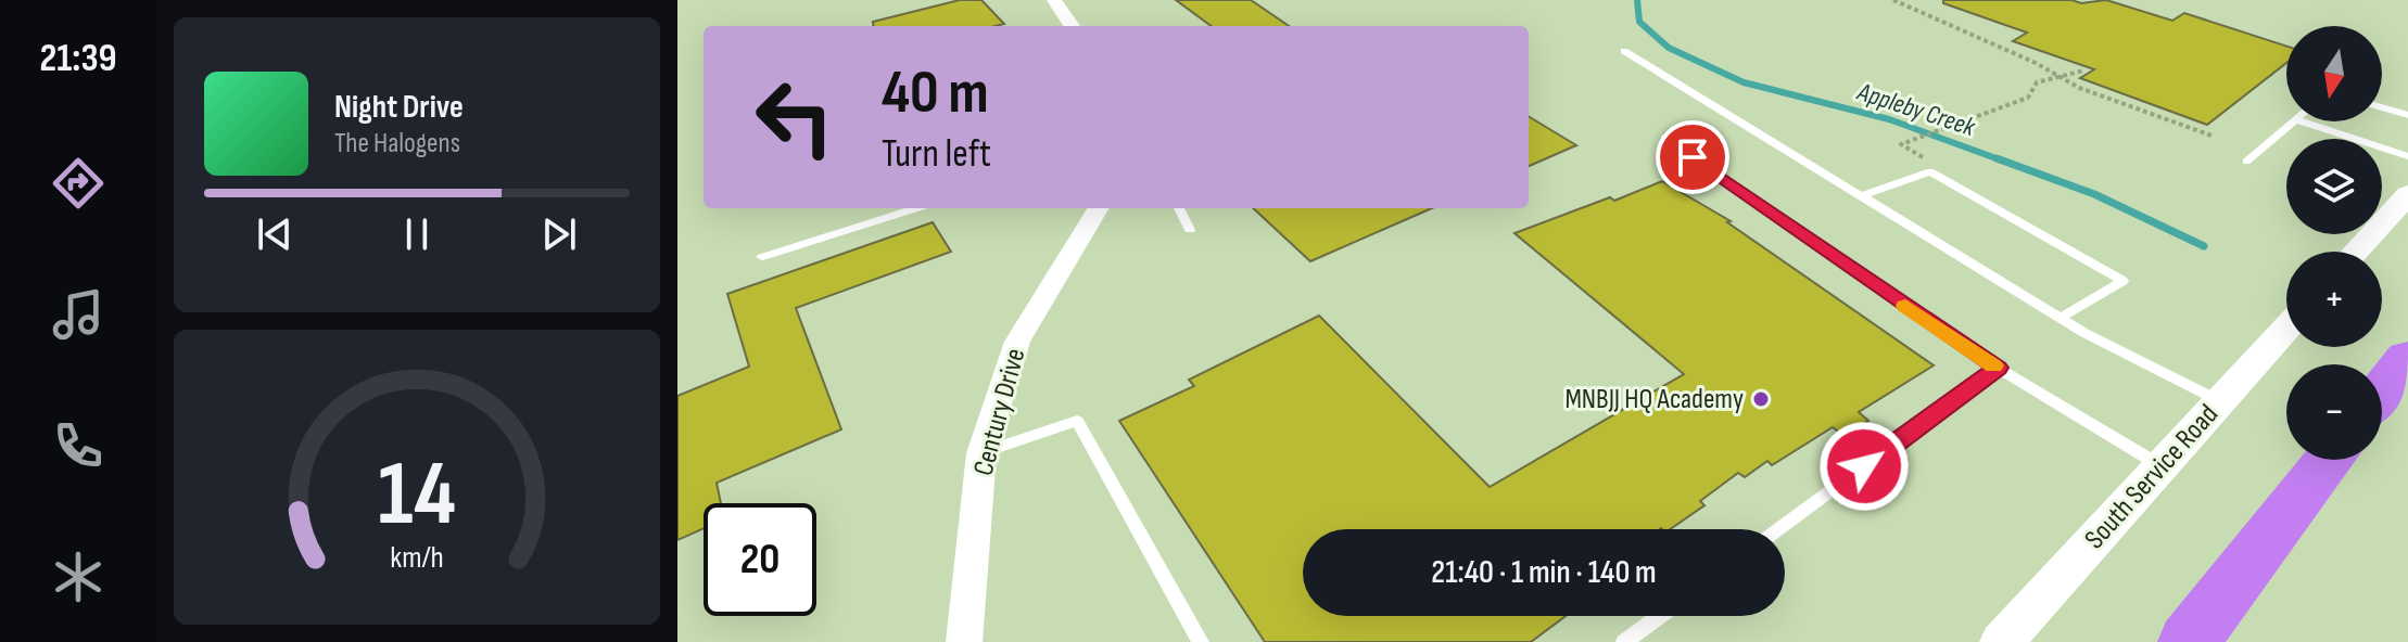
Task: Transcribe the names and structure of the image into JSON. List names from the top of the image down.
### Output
{
  "streets": {
    "street": ["Century Drive", "South Service Road"]
  },
  "water": ["Appleby Creek"],
  "places": ["MNBJJ HQ Academy"],
  "north": "bottom",
  "page": {
    "tabs": "21:39",
    "map_buttons": ["+", "−"],
    "turn": ["40 m", "Turn left"],
    "song": ["Night Drive", "The Halogens"],
    "limit": "20",
    "trip": "21:40 · 1 min · 140 m",
    "gauge": ["14", "km/h"]
  }
}
